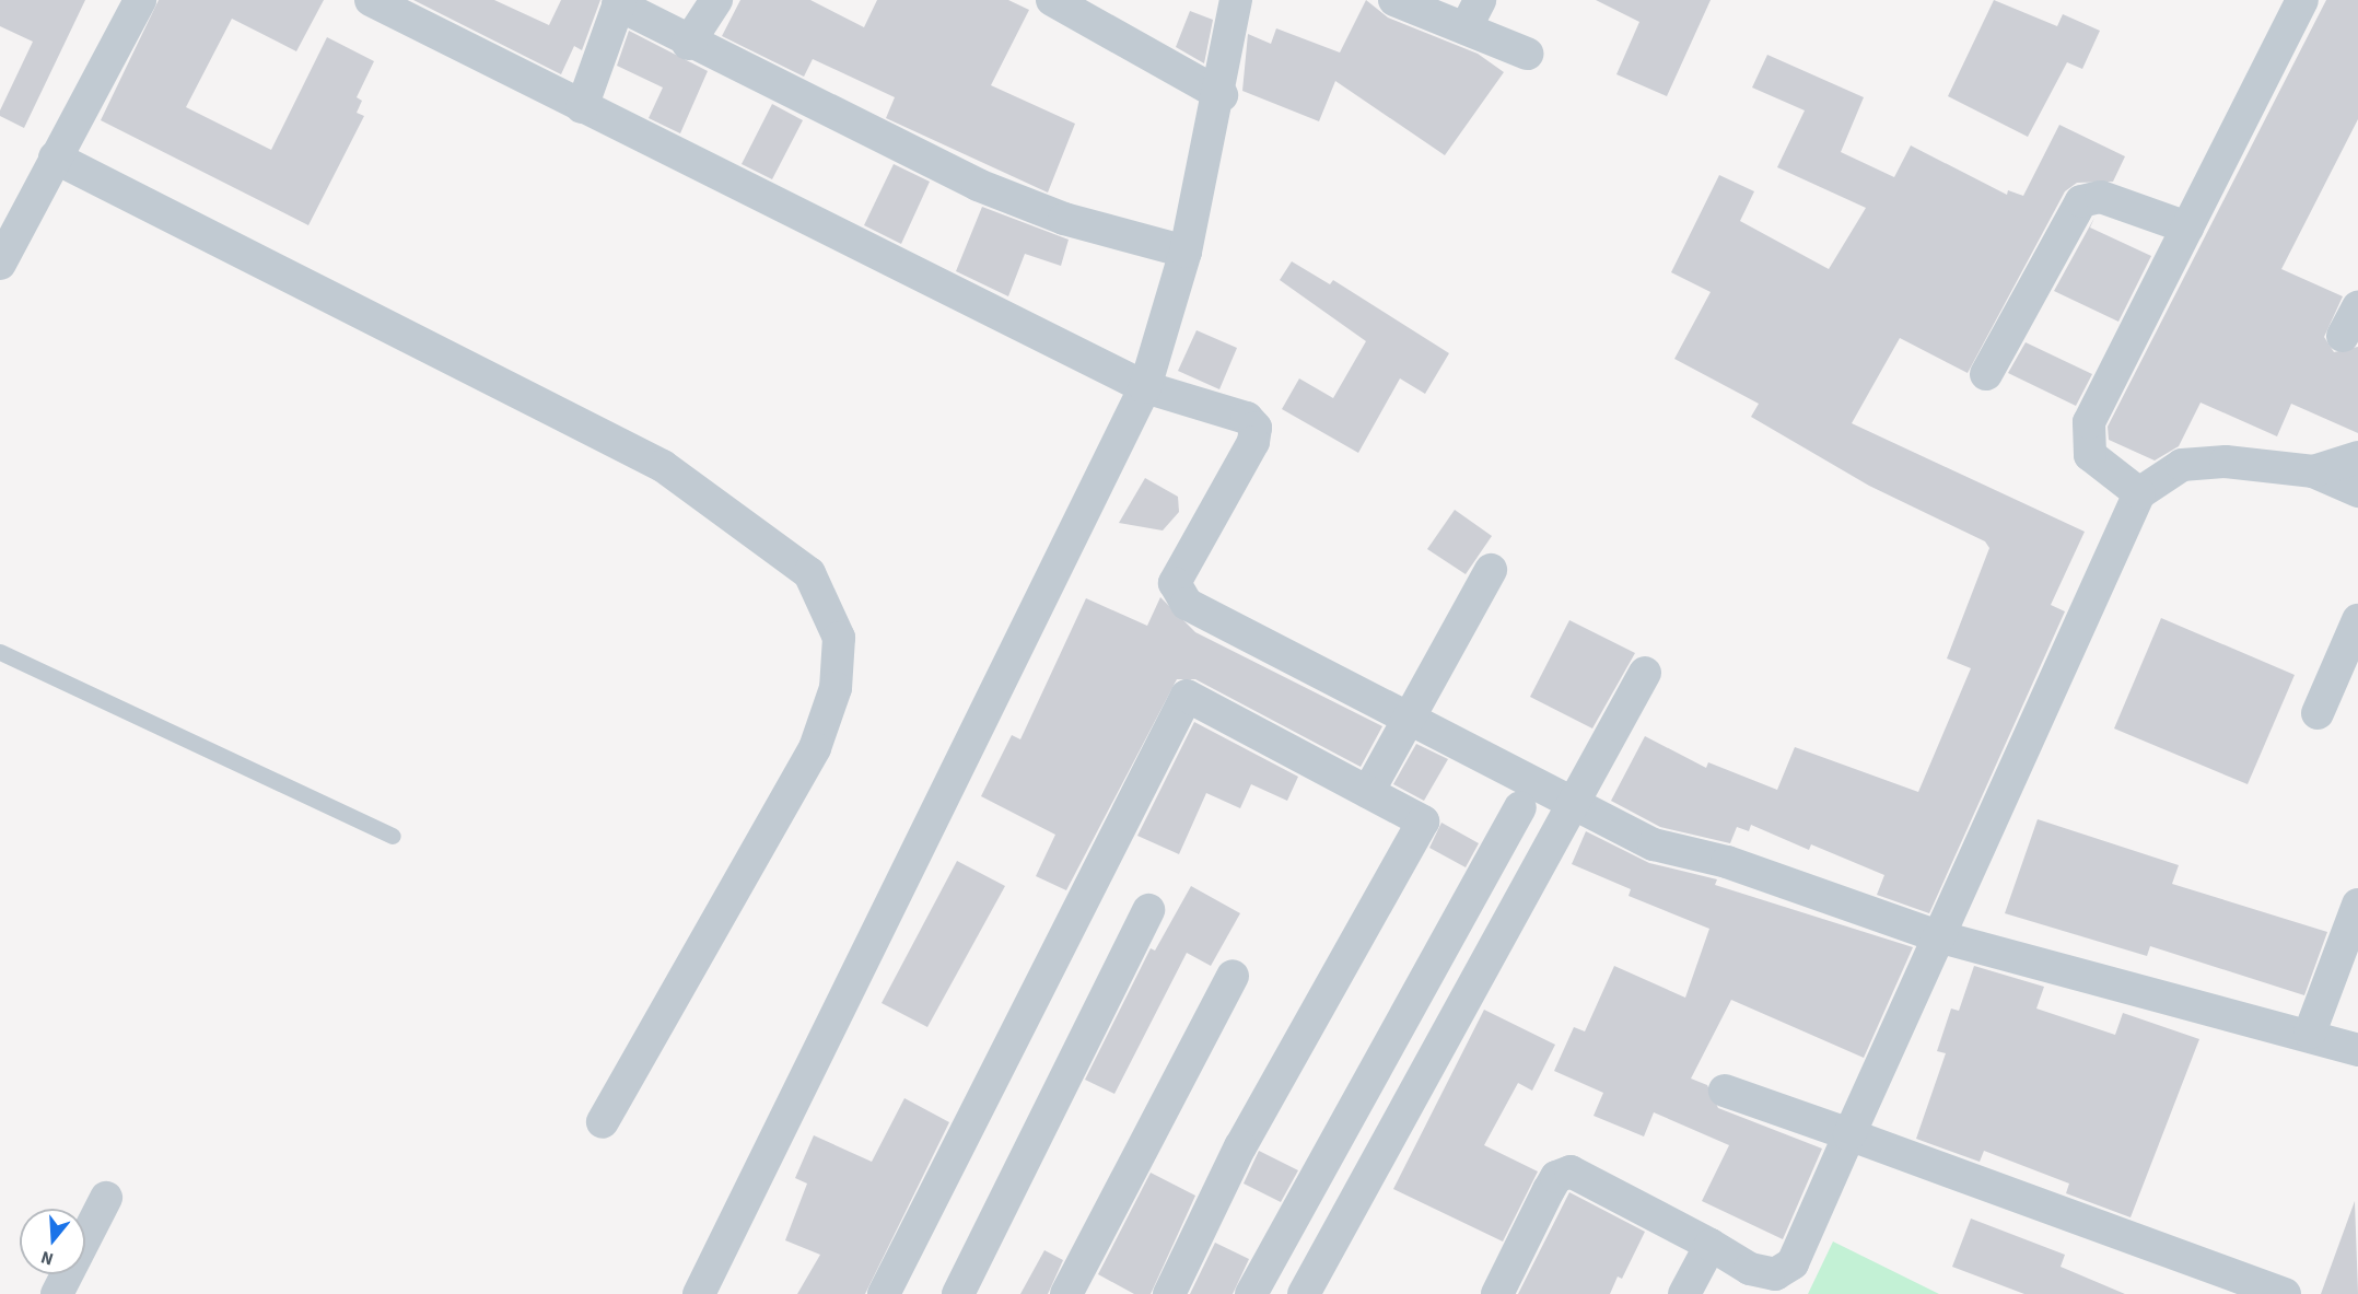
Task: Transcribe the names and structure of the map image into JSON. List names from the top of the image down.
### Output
{
  "north": "bottom"
}
